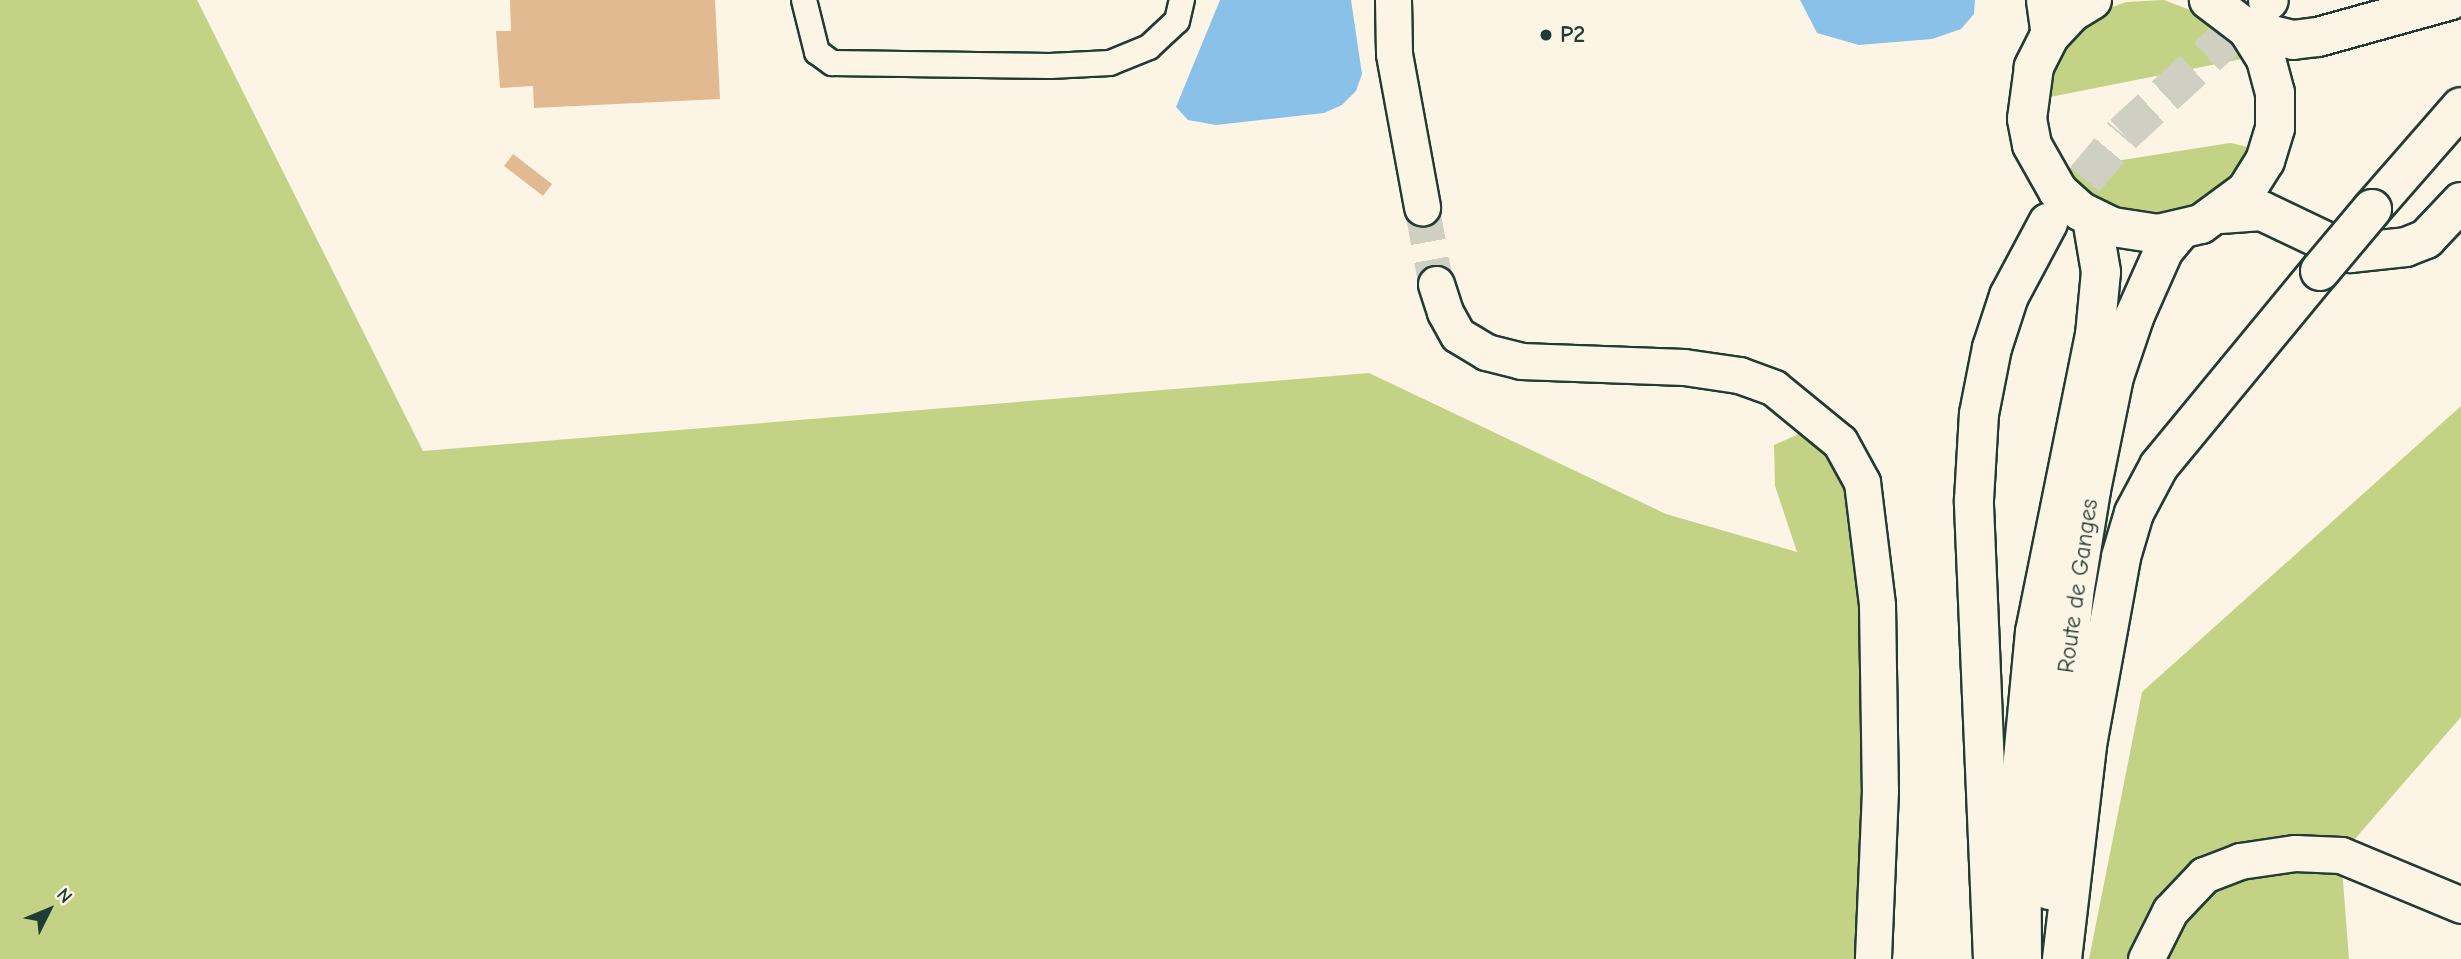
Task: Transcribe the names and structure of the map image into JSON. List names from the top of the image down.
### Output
{
  "streets": {
    "main road": ["Route de Ganges"]
  },
  "places": ["P2"],
  "north": "top right"
}
